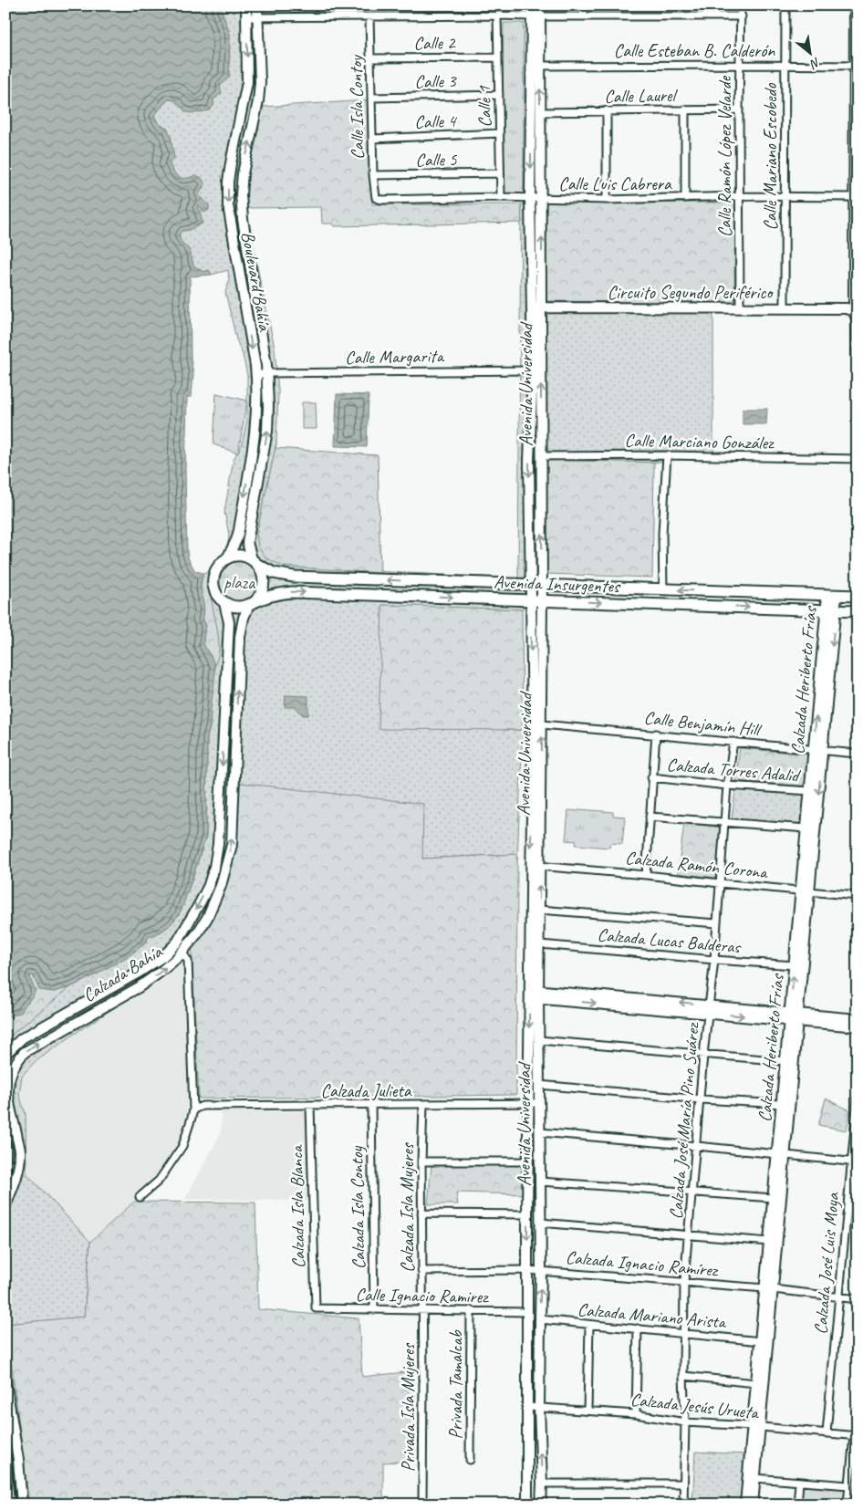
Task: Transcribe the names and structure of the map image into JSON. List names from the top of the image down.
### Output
{
  "streets": {
    "main road": [
      "Boulevard Bahía",
      "Circuito Segundo Periférico",
      "Avenida Universidad",
      "Avenida Insurgentes",
      "Calzada Heriberto Frías",
      "Calzada Bahía"
    ],
    "street": [
      "Calle 2",
      "Calle Esteban B. Calderón",
      "Calle 3",
      "Calle Laurel",
      "Calle 1",
      "Calle Isla Contoy",
      "Calle 4",
      "Calle Ramón López Velarde",
      "Calle Mariano Escobedo",
      "Calle 5",
      "Calle Luis Cabrera",
      "Calle Margarita",
      "Calle Marciano González",
      "Calle Benjamín Hill",
      "Calzada Torres Adalid",
      "Calzada Ramón Corona",
      "Calzada Lucas Balderas",
      "Calzada Julieta",
      "Calzada José María Pino Suárez",
      "Calzada Isla Blanca",
      "Calzada Isla Contoy",
      "Calzada Isla Mujeres",
      "Calzada Ignacio Ramírez",
      "Calzada José Luis Moya",
      "Calle Ignacio Ramirez",
      "Calzada Mariano Arista",
      "Privada Tamalcab",
      "Calzada Jesús Urueta",
      "Privada Isla Mujeres"
    ]
  },
  "crossings": [
    ["Calle 2", "Calle 1"],
    ["Calle 2", "Calle Isla Contoy"],
    ["Calle Esteban B. Calderón", "Calle Ramón López Velarde"],
    ["Calle Esteban B. Calderón", "Calle Mariano Escobedo"],
    ["Calle Esteban B. Calderón", "Avenida Universidad"],
    ["Calle 3", "Calle 1"],
    ["Calle 3", "Calle Isla Contoy"],
    ["Calle Laurel", "Calle Ramón López Velarde"],
    ["Calle Laurel", "Avenida Universidad"],
    ["Calle 1", "Calle 4"],
    ["Calle 1", "Calle 5"],
    ["Calle 1", "Calle Luis Cabrera"],
    ["Calle Isla Contoy", "Calle 4"],
    ["Calle Isla Contoy", "Calle 5"],
    ["Calle Isla Contoy", "Calle Luis Cabrera"],
    ["Calle Ramón López Velarde", "Calle Luis Cabrera"],
    ["Calle Ramón López Velarde", "Circuito Segundo Periférico"],
    ["Calle Mariano Escobedo", "Calle Luis Cabrera"],
    ["Calle Mariano Escobedo", "Circuito Segundo Periférico"],
    ["Calle Luis Cabrera", "Avenida Universidad"],
    ["Boulevard Bahía", "Calle Margarita"],
    ["Boulevard Bahía", "Avenida Insurgentes"],
    ["Boulevard Bahía", "Calzada Bahía"],
    ["Circuito Segundo Periférico", "Avenida Universidad"],
    ["Calle Margarita", "Avenida Universidad"],
    ["Avenida Universidad", "Calle Marciano González"],
    ["Avenida Universidad", "Avenida Insurgentes"],
    ["Avenida Universidad", "Calle Benjamín Hill"],
    ["Avenida Universidad", "Calzada Ramón Corona"],
    ["Avenida Universidad", "Calzada Lucas Balderas"],
    ["Avenida Universidad", "Calzada Julieta"],
    ["Avenida Universidad", "Calzada Ignacio Ramírez"],
    ["Avenida Universidad", "Calle Ignacio Ramirez"],
    ["Avenida Universidad", "Calzada Mariano Arista"],
    ["Avenida Universidad", "Calzada Jesús Urueta"],
    ["Avenida Insurgentes", "Calzada Heriberto Frías"],
    ["Avenida Insurgentes", "Calzada Bahía"],
    ["Calzada Heriberto Frías", "Calle Benjamín Hill"],
    ["Calzada Heriberto Frías", "Calzada Torres Adalid"],
    ["Calzada Heriberto Frías", "Calzada Ramón Corona"],
    ["Calzada Heriberto Frías", "Calzada Lucas Balderas"],
    ["Calzada Heriberto Frías", "Calzada Ignacio Ramírez"],
    ["Calzada Heriberto Frías", "Calzada Mariano Arista"],
    ["Calzada Heriberto Frías", "Calzada Jesús Urueta"],
    ["Calle Benjamín Hill", "Calzada José María Pino Suárez"],
    ["Calzada Torres Adalid", "Calzada José María Pino Suárez"],
    ["Calzada Ramón Corona", "Calzada José María Pino Suárez"],
    ["Calzada Lucas Balderas", "Calzada José María Pino Suárez"],
    ["Calzada Julieta", "Calzada Isla Blanca"],
    ["Calzada Julieta", "Calzada Isla Contoy"],
    ["Calzada Julieta", "Calzada Isla Mujeres"],
    ["Calzada José María Pino Suárez", "Calzada Ignacio Ramírez"],
    ["Calzada José María Pino Suárez", "Calzada Mariano Arista"],
    ["Calzada José María Pino Suárez", "Calzada Jesús Urueta"],
    ["Calzada Isla Blanca", "Calle Ignacio Ramirez"],
    ["Calzada Isla Contoy", "Calle Ignacio Ramirez"],
    ["Calzada Isla Mujeres", "Calzada Ignacio Ramírez"],
    ["Calzada Isla Mujeres", "Calle Ignacio Ramirez"],
    ["Calzada Isla Mujeres", "Privada Isla Mujeres"],
    ["Calzada Ignacio Ramírez", "Calzada José Luis Moya"],
    ["Calzada José Luis Moya", "Calzada Jesús Urueta"],
    ["Calle Ignacio Ramirez", "Privada Tamalcab"],
    ["Calle Ignacio Ramirez", "Privada Isla Mujeres"]
  ],
  "parks": ["plaza"],
  "north": "bottom right"
}
